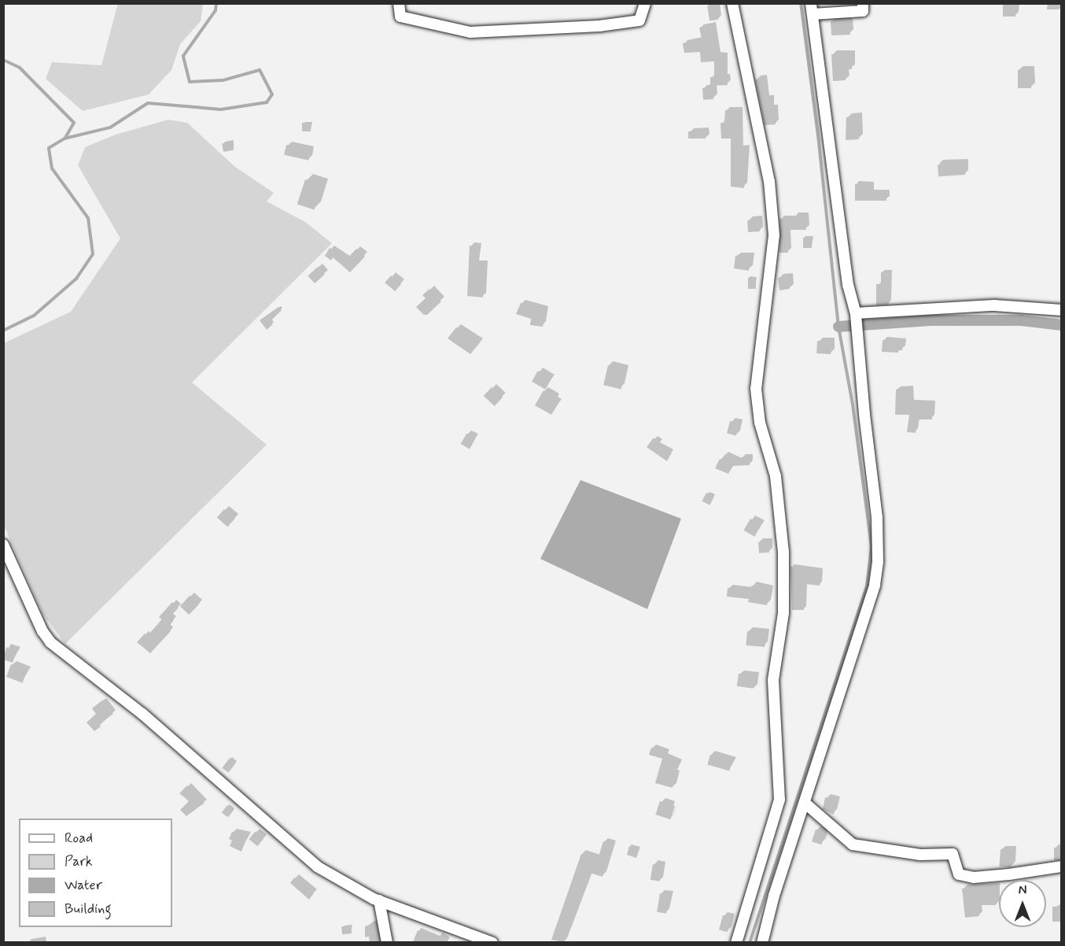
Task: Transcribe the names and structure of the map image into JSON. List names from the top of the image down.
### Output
{
  "legend": [
    "Road",
    "Park",
    "Water",
    "Building"
  ],
  "north": "top"
}
